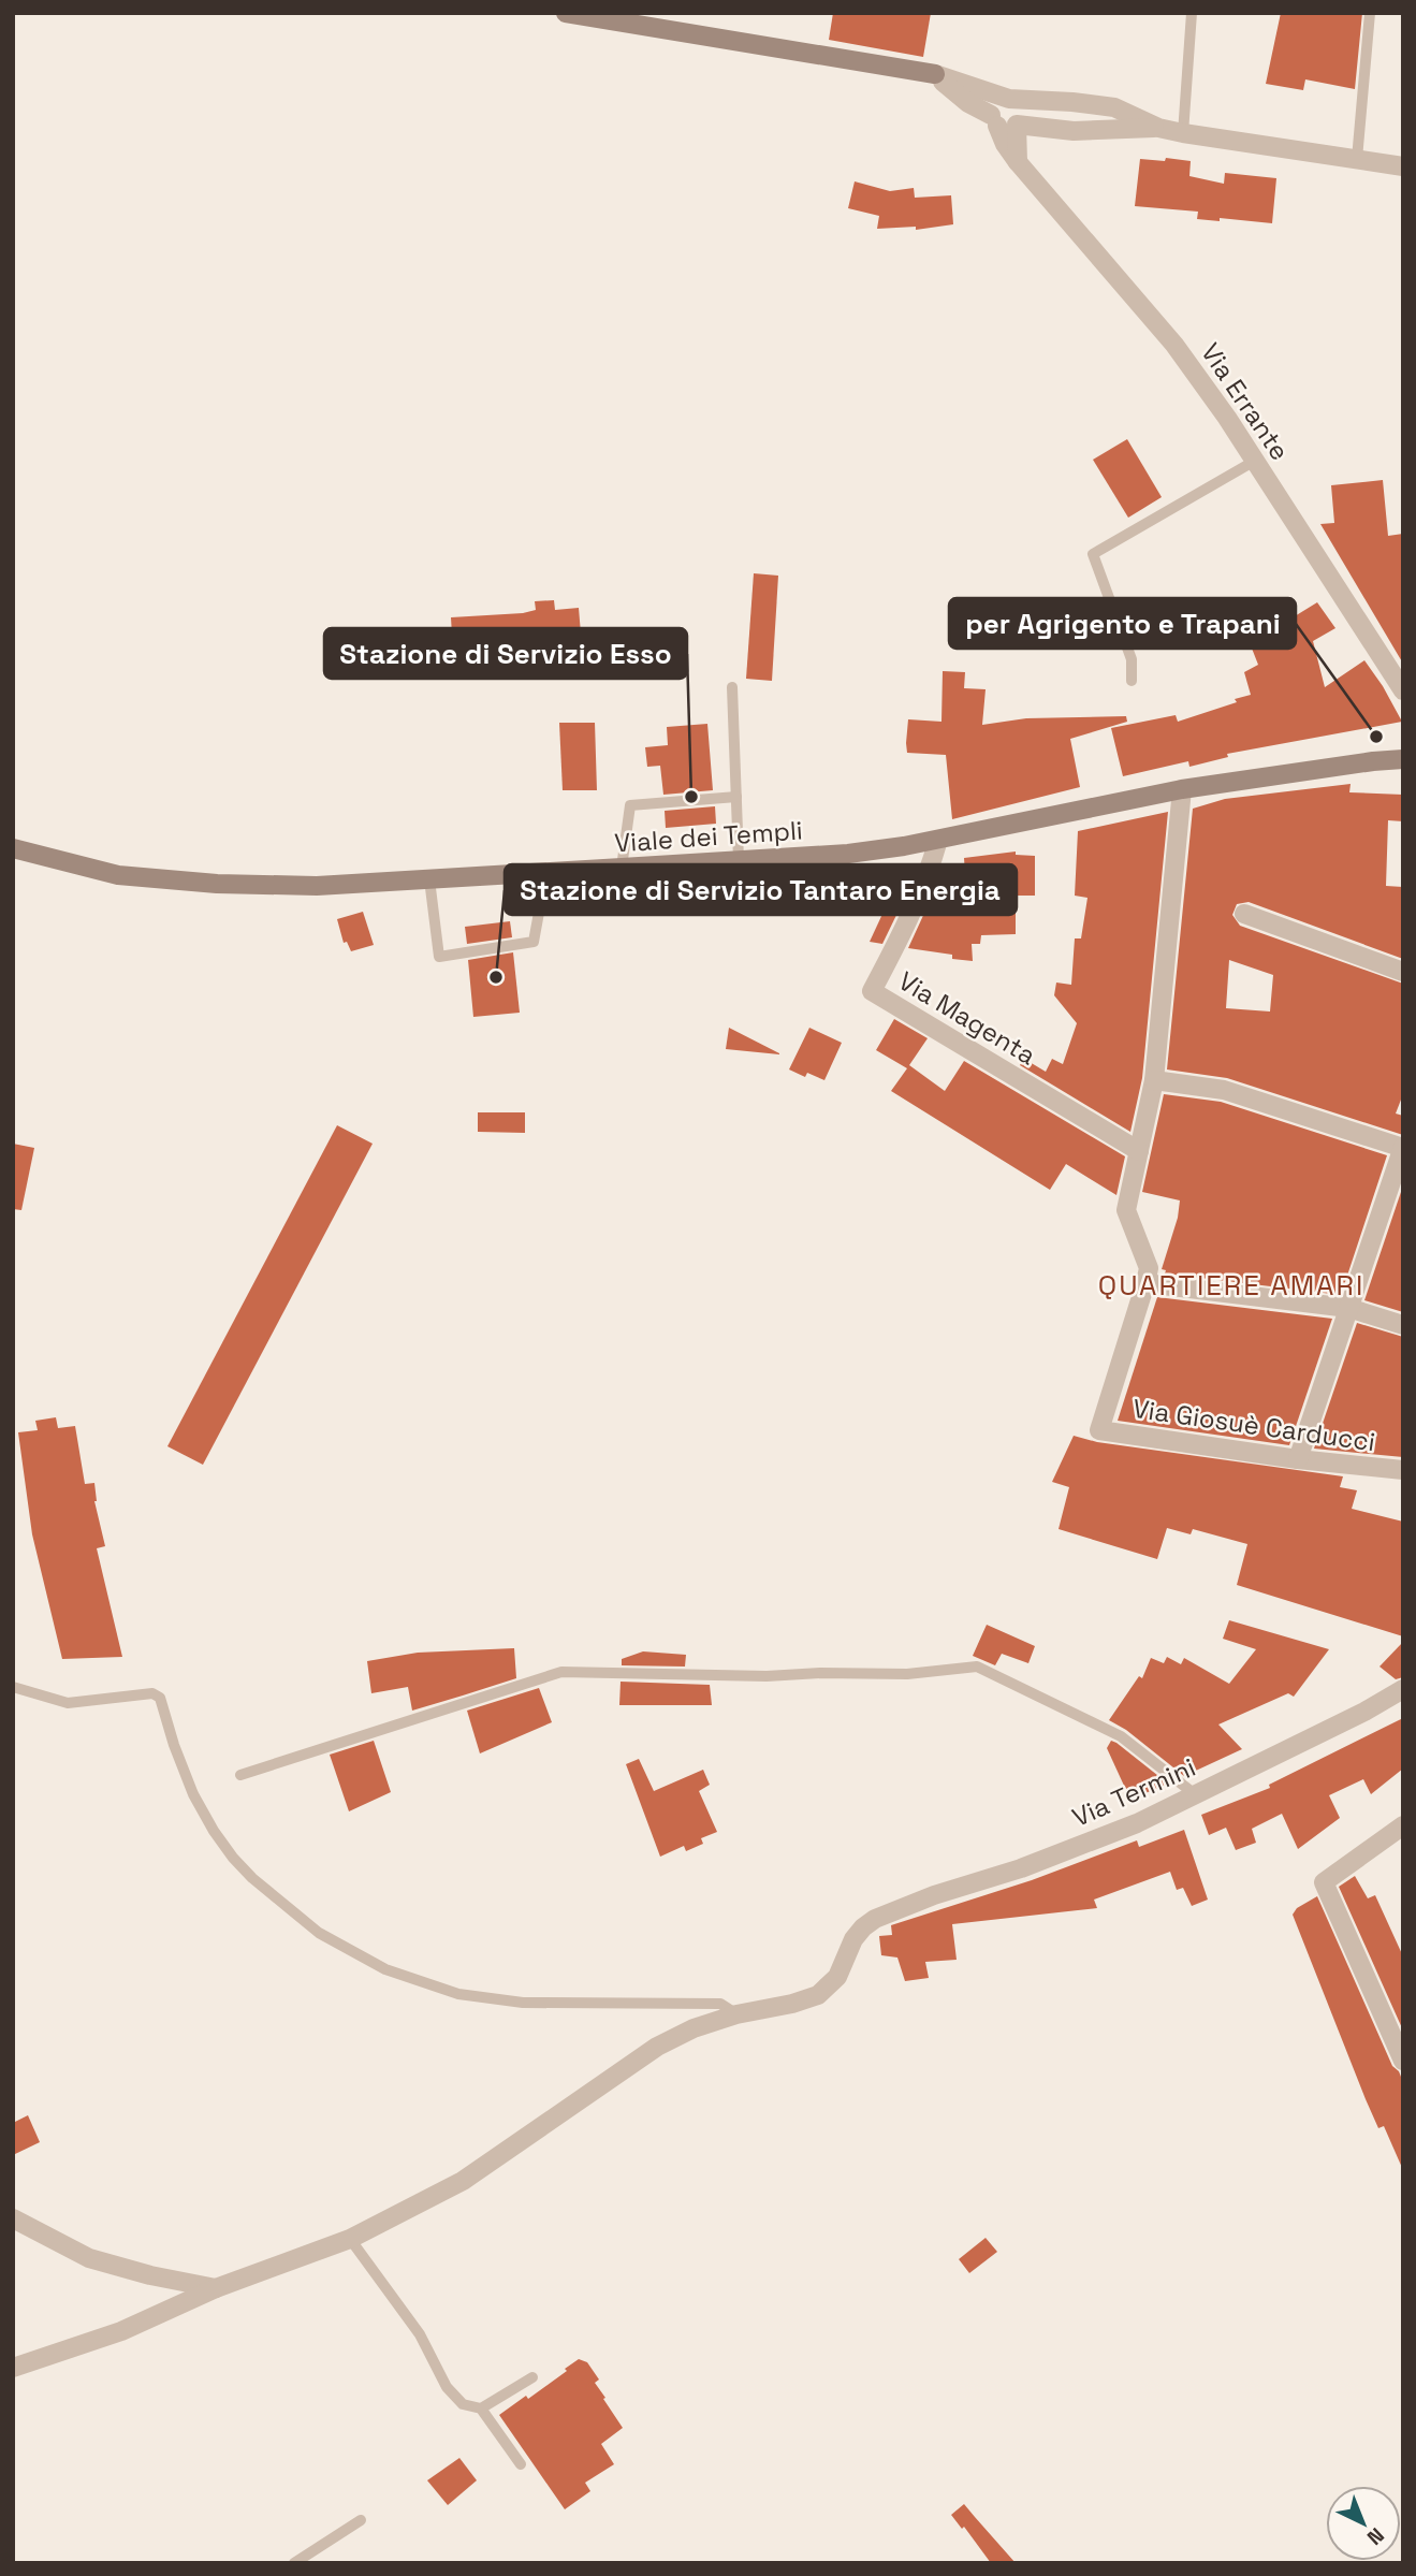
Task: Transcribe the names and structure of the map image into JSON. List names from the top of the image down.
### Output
{
  "streets": {
    "main road": ["Viale dei Templi"],
    "street": [
      "Via Errante",
      "Via Magenta",
      "Via Giosuè Carducci",
      "Via Termini"
    ]
  },
  "crossings": [
    ["Viale dei Templi", "Via Magenta"]
  ],
  "districts": ["QUARTIERE AMARI"],
  "places": ["per Agrigento e Trapani", "Stazione di Servizio Esso", "Stazione di Servizio Tantaro Energia"],
  "north": "bottom right"
}
